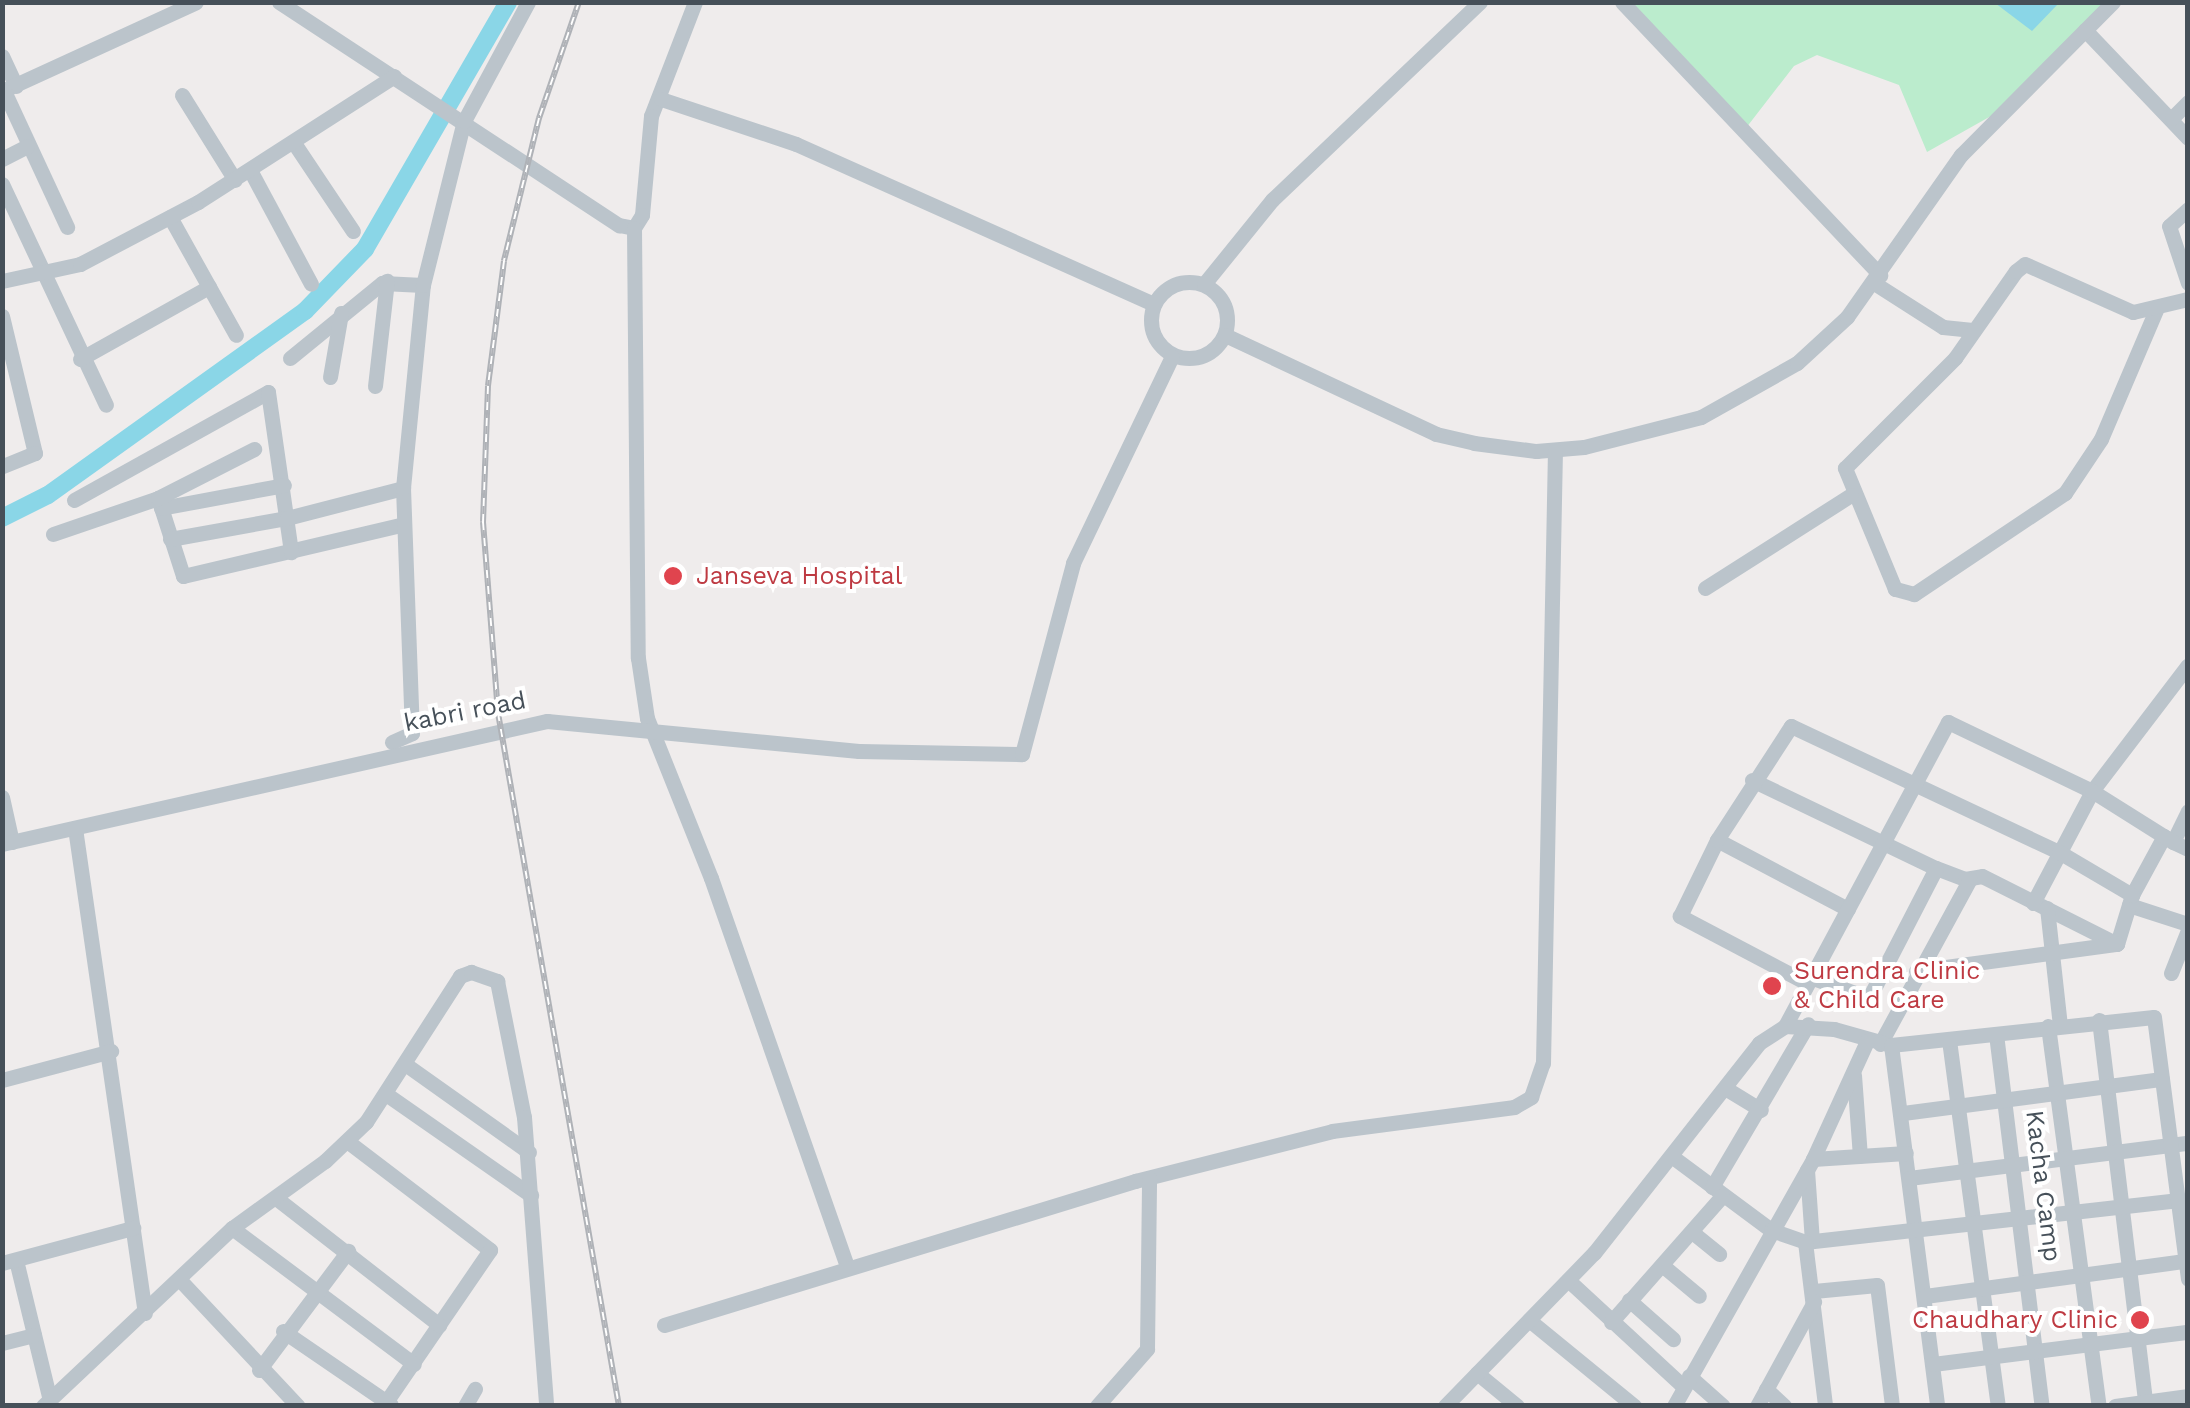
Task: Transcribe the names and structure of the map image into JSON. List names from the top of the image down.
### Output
{
  "streets": {
    "street": ["kabri road", "Kacha Camp"]
  },
  "places": ["Janseva Hospital", "Surendra Clinic & Child Care", "Chaudhary Clinic"]
}
